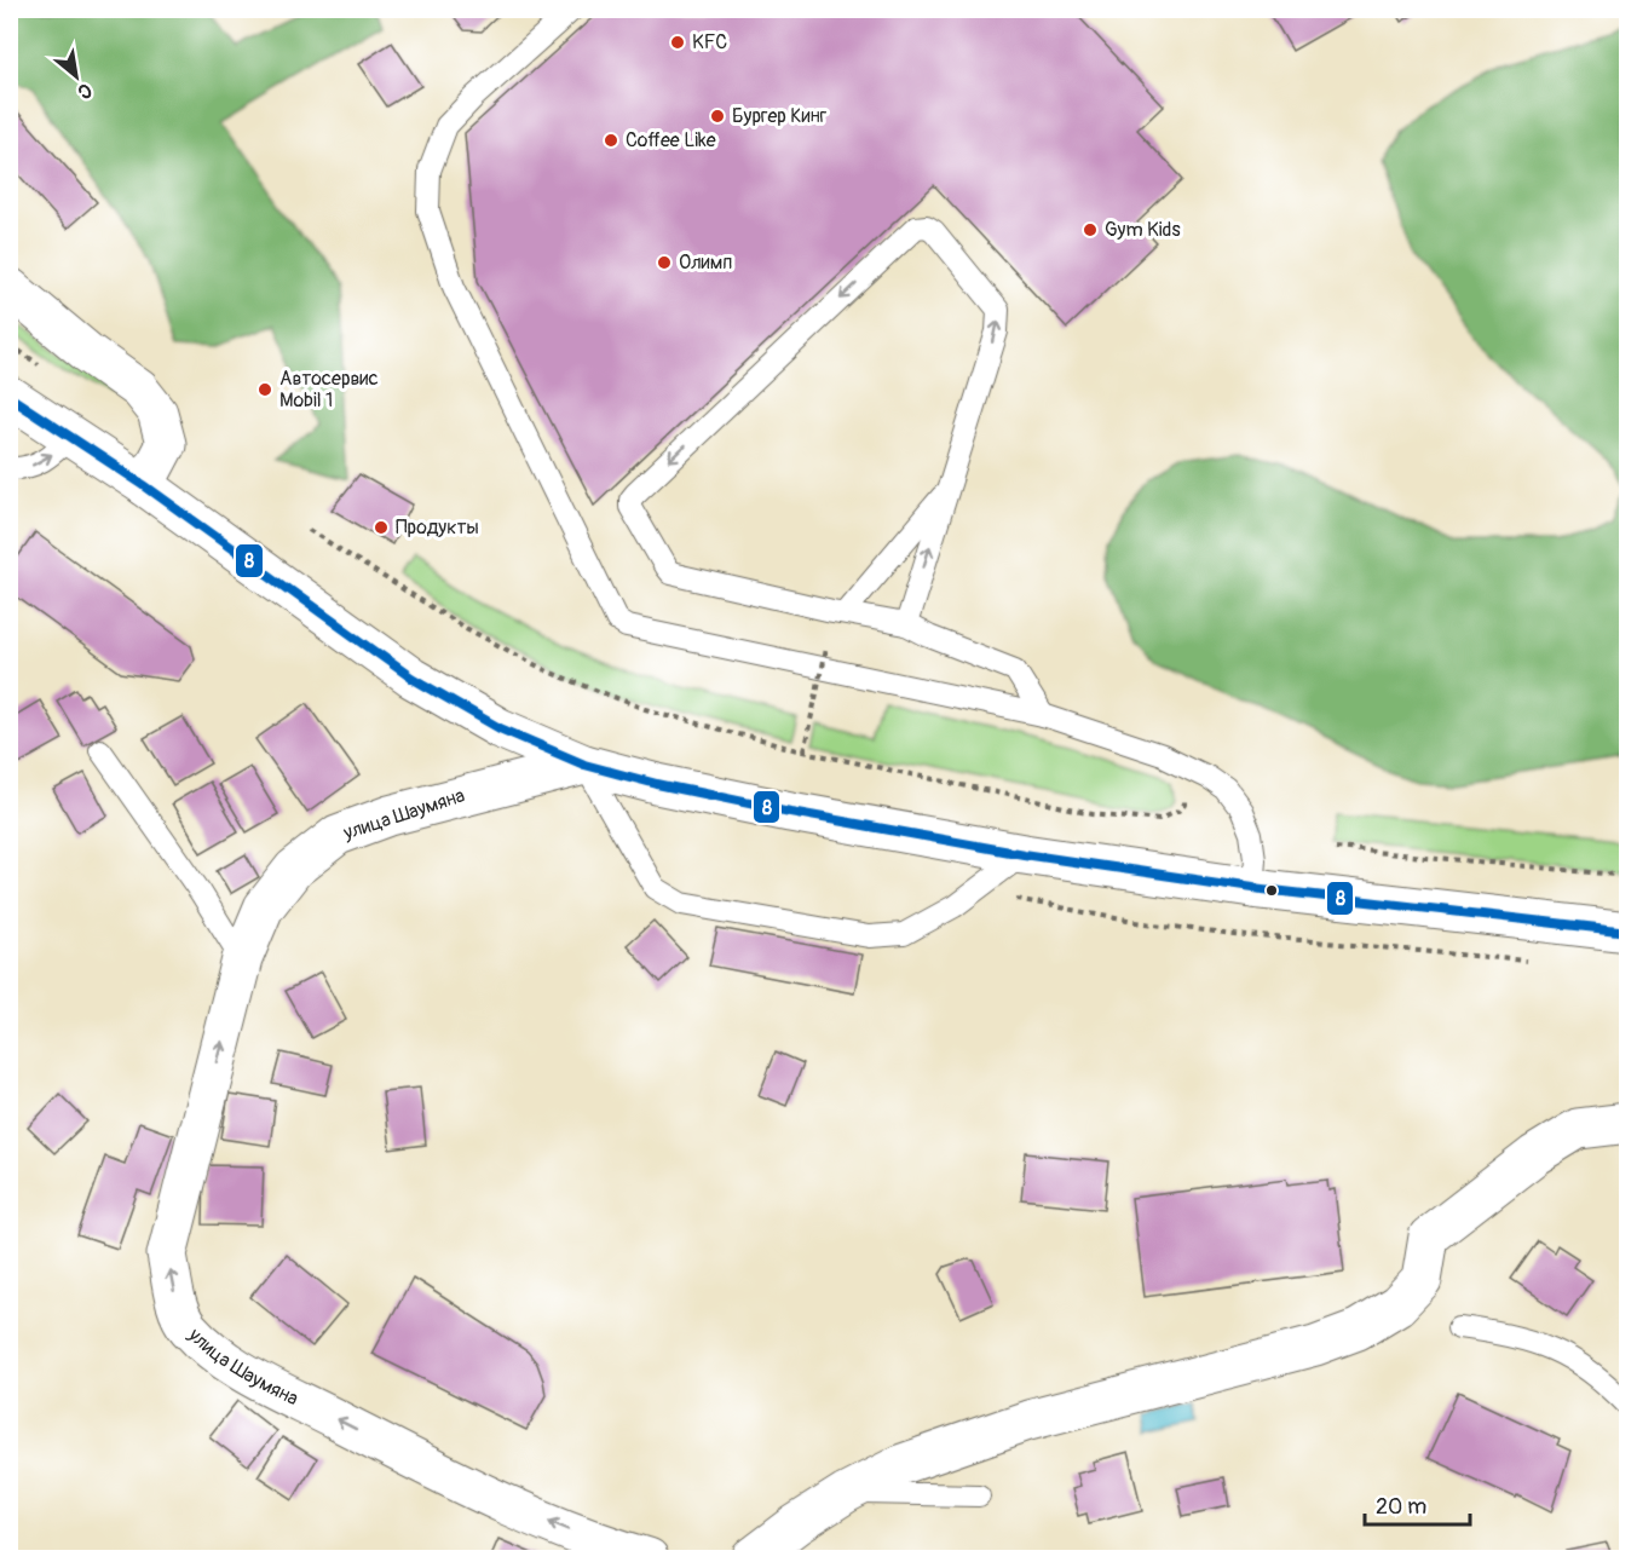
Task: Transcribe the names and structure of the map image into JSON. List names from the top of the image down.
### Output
{
  "streets": {
    "street": ["улица Шаумяна"]
  },
  "one_way": ["улица Шаумяна"],
  "places": [
    "KFC",
    "Бургер Кинг",
    "Coffee Like",
    "Gym Kids",
    "Олимп",
    "Автосервис Mobil 1",
    "Продукты"
  ],
  "lines": ["transit line 8"],
  "scale_bar": "20 m",
  "north": "bottom right"
}
